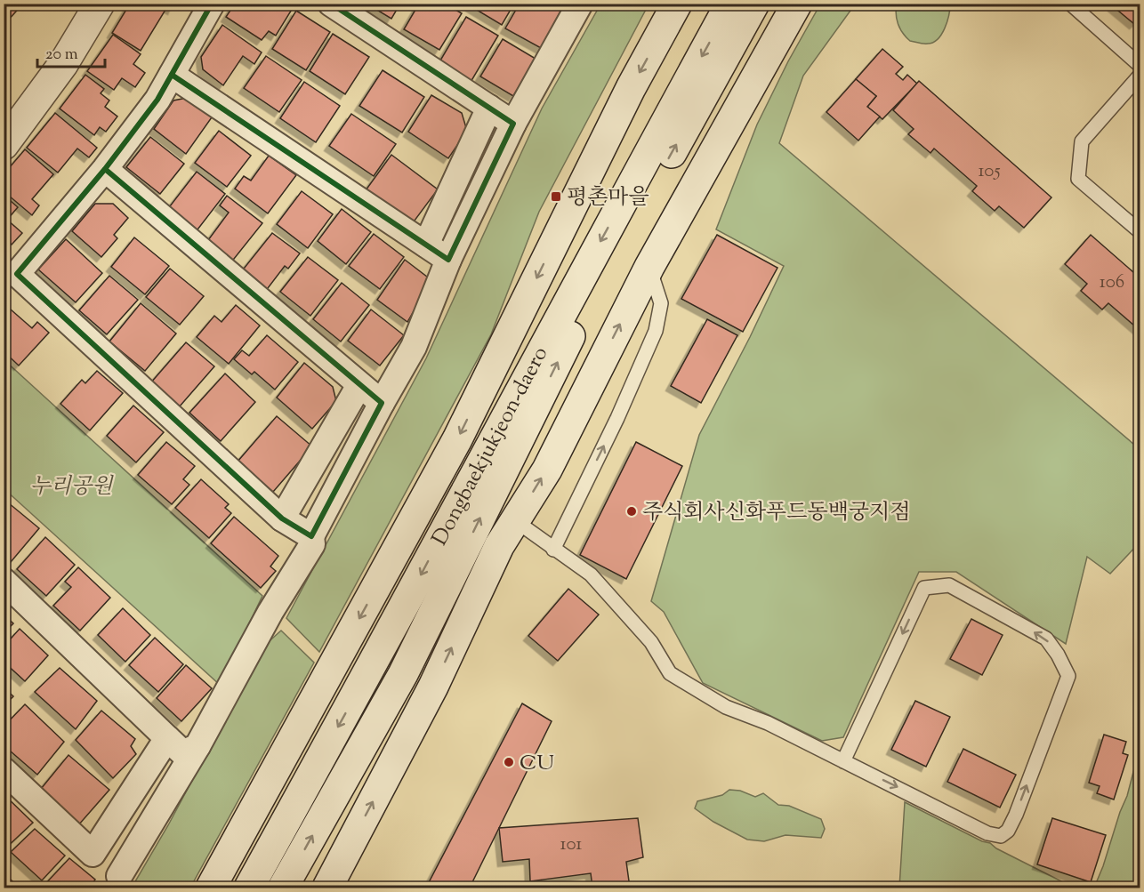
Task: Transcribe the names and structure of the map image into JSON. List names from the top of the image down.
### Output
{
  "streets": {
    "main road": ["Dongbaekjukjeon-daero"]
  },
  "parks": ["누리공원"],
  "places": {
    "transit": ["평촌마을"],
    "other": ["주식회사신화푸드동백궁지점", "CU"]
  },
  "house_numbers": ["105", "106", "101"],
  "scale_bar": "20 m"
}
